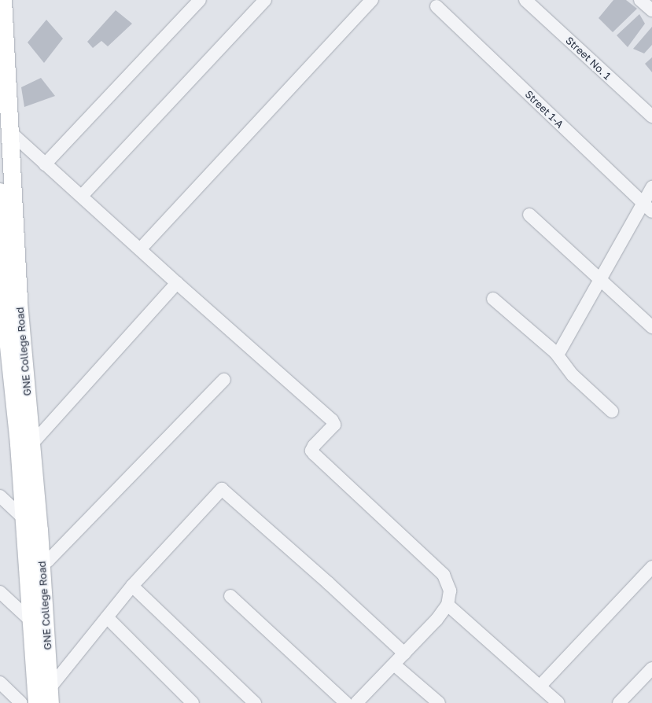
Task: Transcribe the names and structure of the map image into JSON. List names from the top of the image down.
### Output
{
  "streets": {
    "street": ["Street No. 1", "Street 1-A", "GNE College Road"]
  }
}
